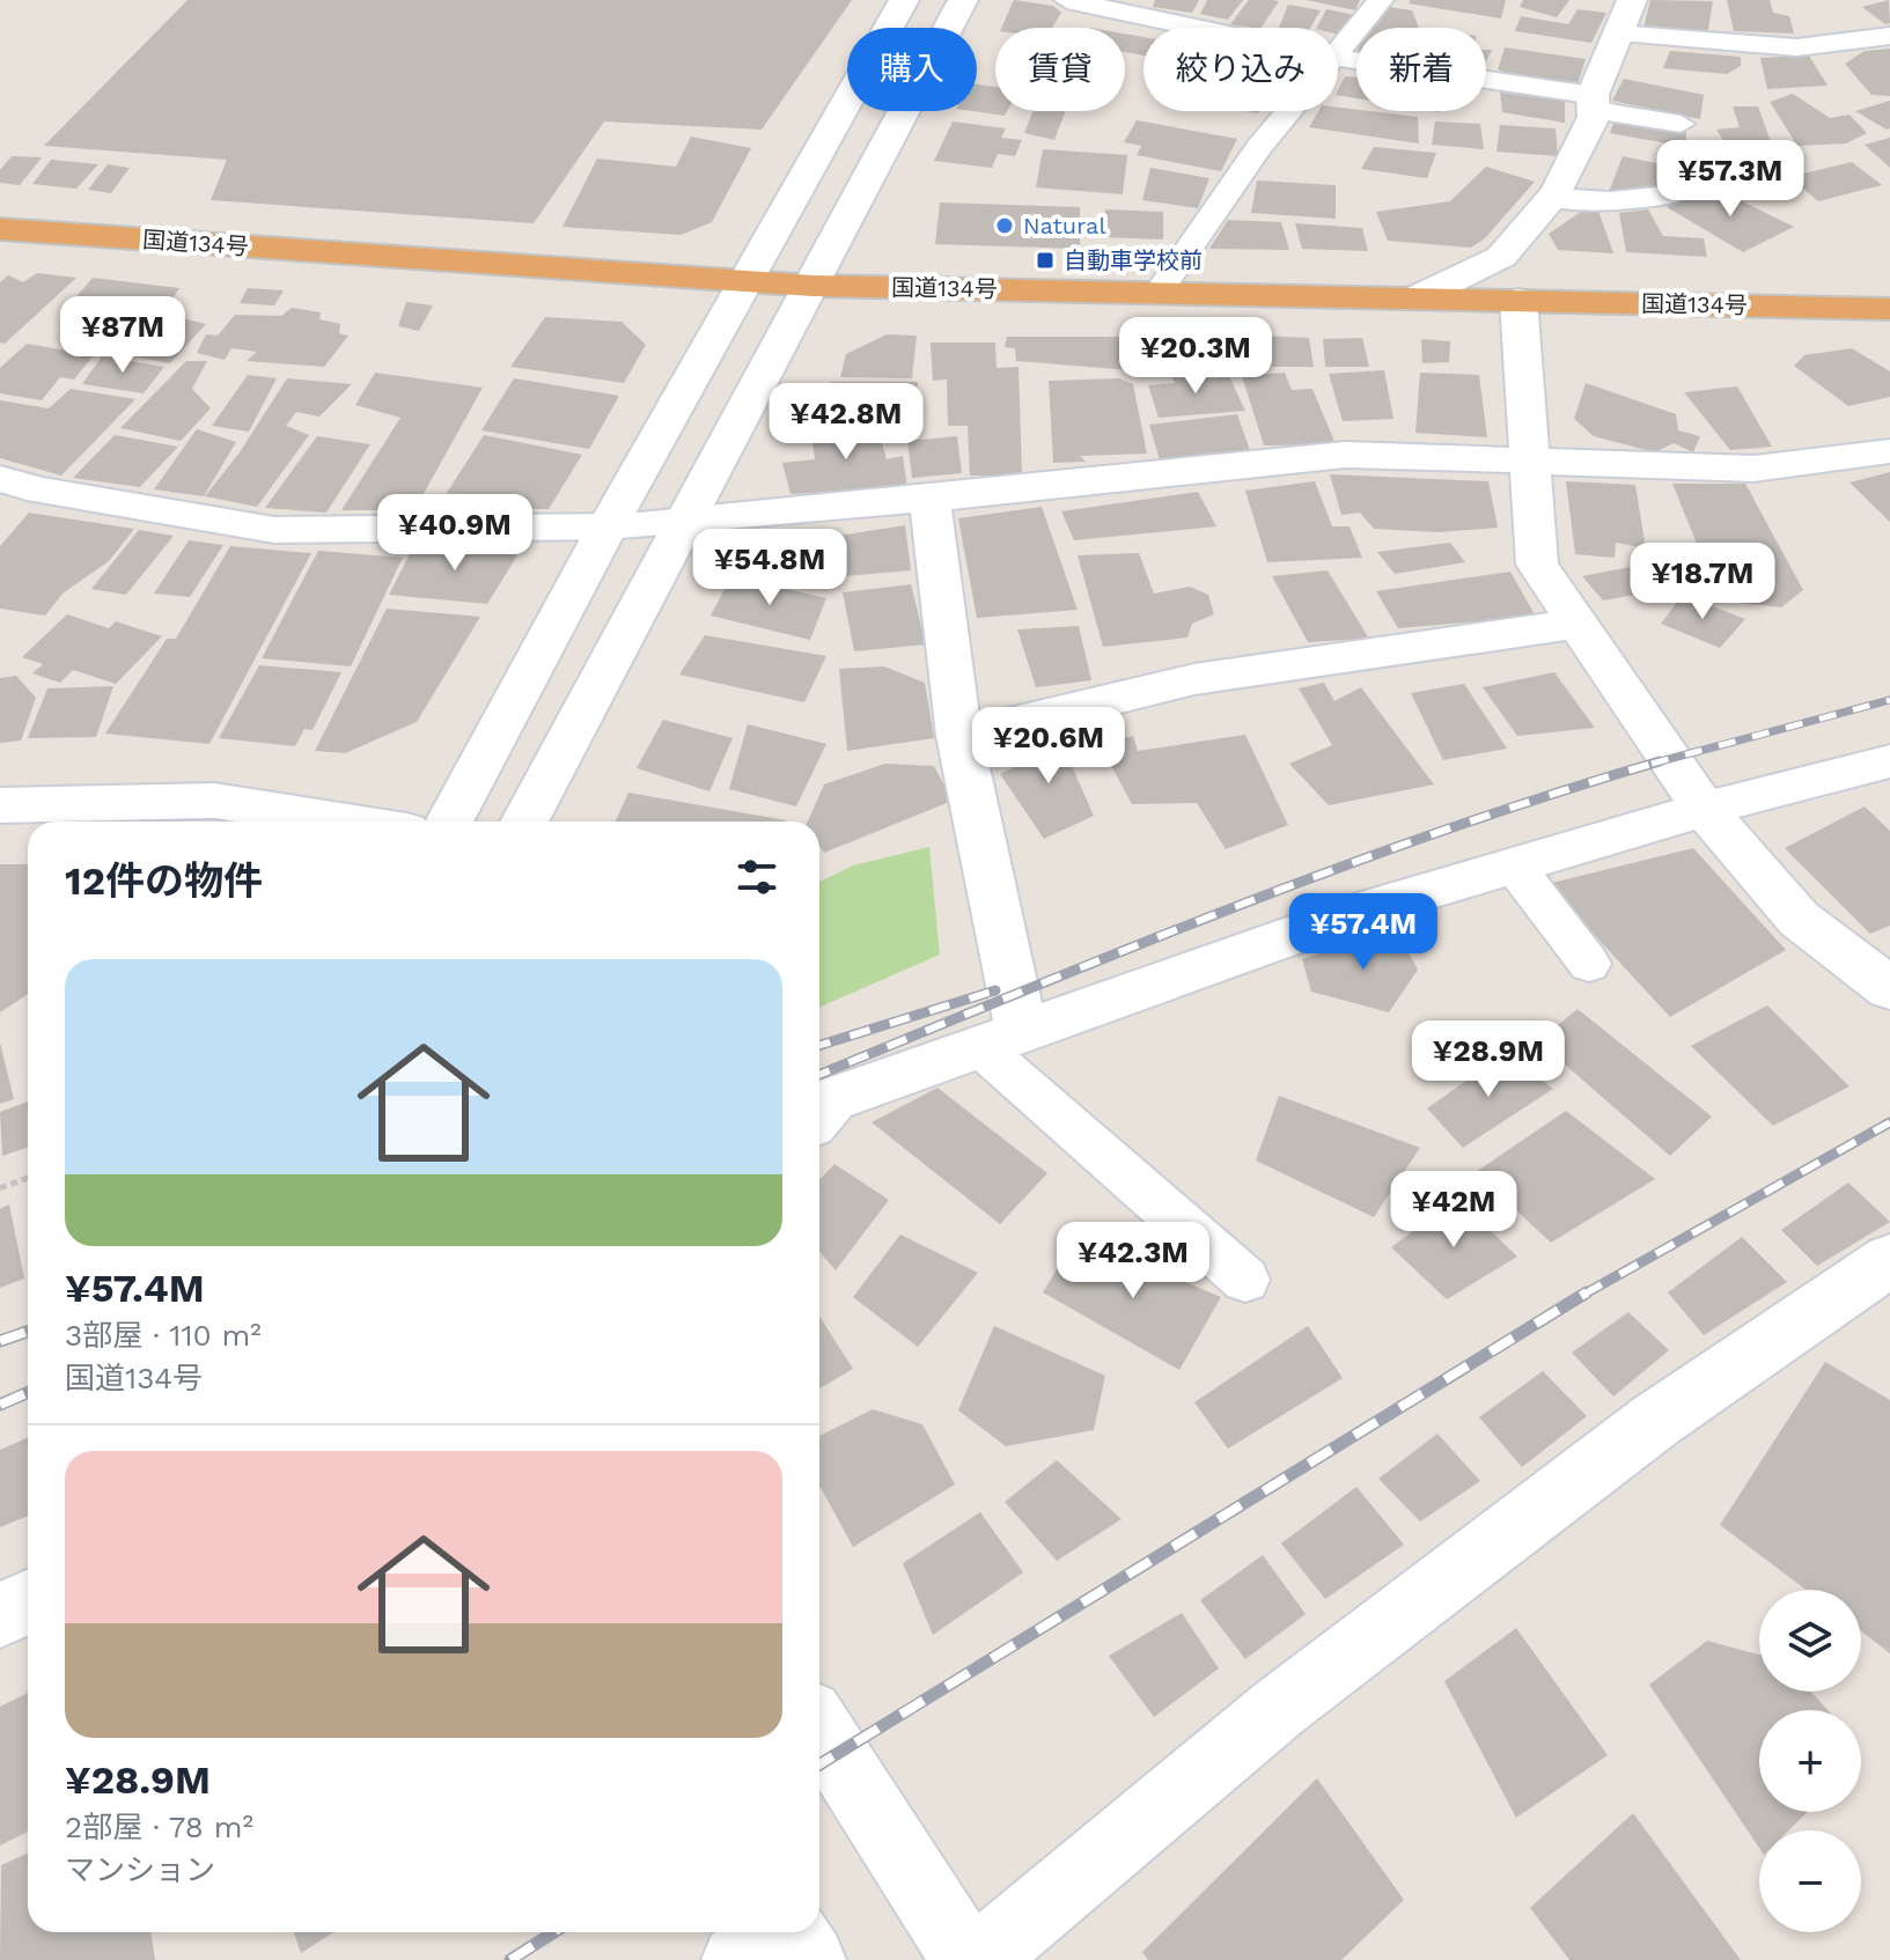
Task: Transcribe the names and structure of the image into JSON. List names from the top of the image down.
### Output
{
  "streets": {
    "highway": ["国道134号"]
  },
  "places": {
    "other": ["Natural"],
    "transit": ["自動車学校前"]
  },
  "page": {
    "chip": [
      "購入",
      "賃貸",
      "絞り込み",
      "新着"
    ],
    "price": [
      "¥57.3M",
      "¥87M",
      "¥20.3M",
      "¥42.8M",
      "¥40.9M",
      "¥54.8M",
      "¥18.7M",
      "¥20.6M",
      "¥57.4M",
      "¥28.9M",
      "¥42M",
      "¥42.3M"
    ],
    "heading": "12件の物件",
    "list": [
      {
        "name": "¥57.4M",
        "note": "3部屋 · 110 m² · 国道134号"
      },
      {
        "name": "¥28.9M",
        "note": "2部屋 · 78 m² · マンション"
      }
    ],
    "map_buttons": ["+", "−"]
  }
}
